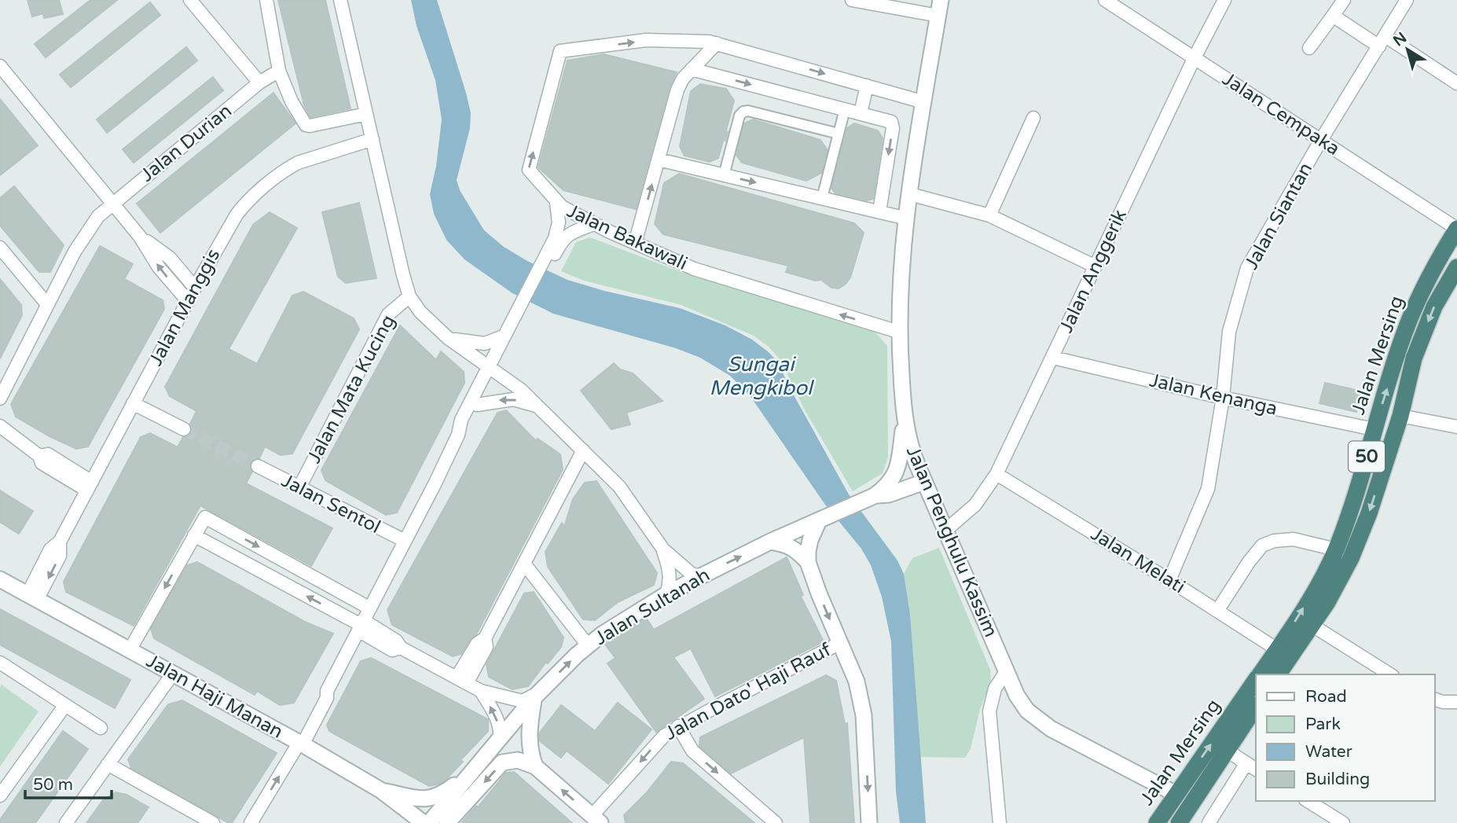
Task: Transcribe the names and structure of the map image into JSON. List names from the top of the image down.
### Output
{
  "streets": {
    "highway": ["Jalan Mersing", "50"],
    "street": [
      "Jalan Cempaka",
      "Jalan Durian",
      "Jalan Siantan",
      "Jalan Bakawali",
      "Jalan Anggerik",
      "Jalan Manggis",
      "Jalan Mata Kucing",
      "Jalan Kenanga",
      "Jalan Sentol",
      "Jalan Penghulu Kassim",
      "Jalan Melati",
      "Jalan Sultanah",
      "Jalan Dato' Haji Rauf",
      "Jalan Haji Manan"
    ]
  },
  "crossings": [
    ["Jalan Cempaka", "Jalan Siantan"],
    ["Jalan Cempaka", "Jalan Anggerik"],
    ["Jalan Cempaka", "Jalan Mersing"],
    ["Jalan Siantan", "Jalan Kenanga"],
    ["Jalan Siantan", "Jalan Melati"],
    ["Jalan Bakawali", "Jalan Penghulu Kassim"],
    ["Jalan Anggerik", "Jalan Kenanga"],
    ["Jalan Anggerik", "Jalan Penghulu Kassim"],
    ["Jalan Anggerik", "Jalan Melati"],
    ["Jalan Manggis", "Jalan Haji Manan"],
    ["Jalan Mersing", "Jalan Kenanga"],
    ["Jalan Mersing", "Jalan Penghulu Kassim"],
    ["Jalan Mersing", "Jalan Melati"],
    ["Jalan Mata Kucing", "Jalan Sentol"],
    ["Jalan Penghulu Kassim", "Jalan Sultanah"]
  ],
  "one_way": ["Jalan Dato' Haji Rauf"],
  "water": ["Sungai Mengkibol"],
  "legend": [
    "Road",
    "Park",
    "Water",
    "Building"
  ],
  "scale_bar": "50 m",
  "north": "top left"
}
